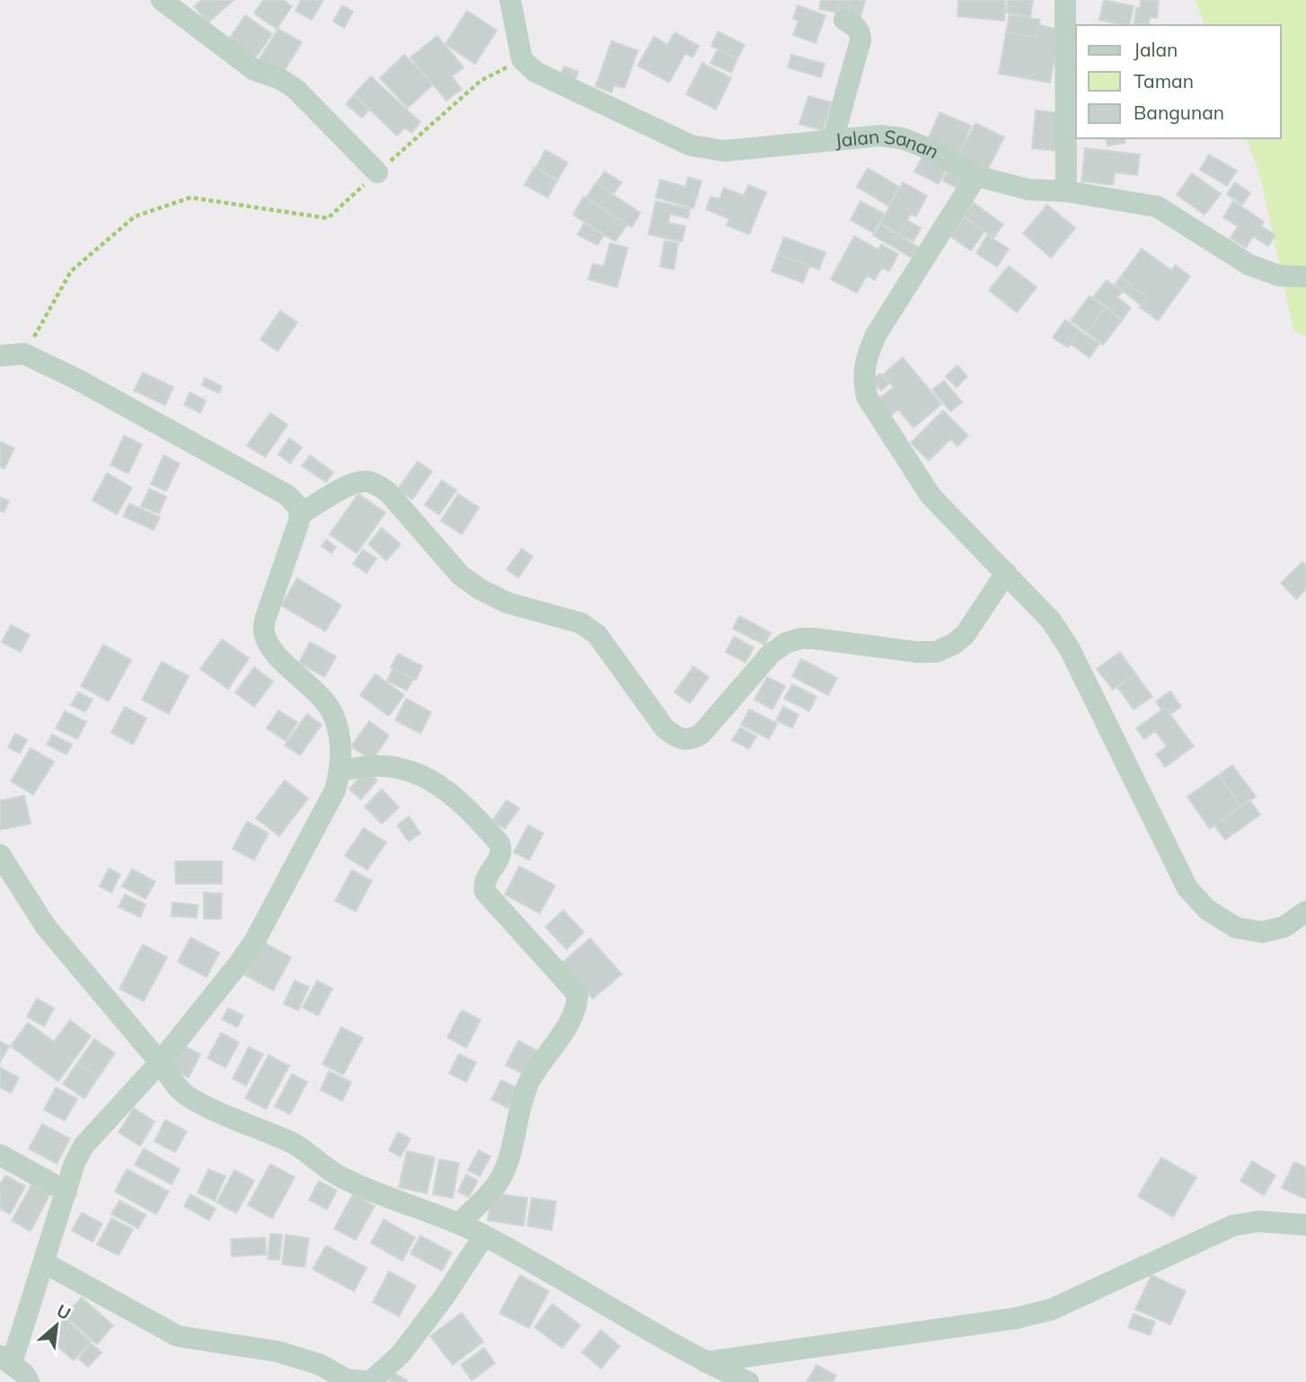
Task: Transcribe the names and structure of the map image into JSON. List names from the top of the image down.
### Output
{
  "streets": {
    "street": ["Jalan Sanan"]
  },
  "legend": ["Jalan", "Taman", "Bangunan"],
  "north": "top right"
}
